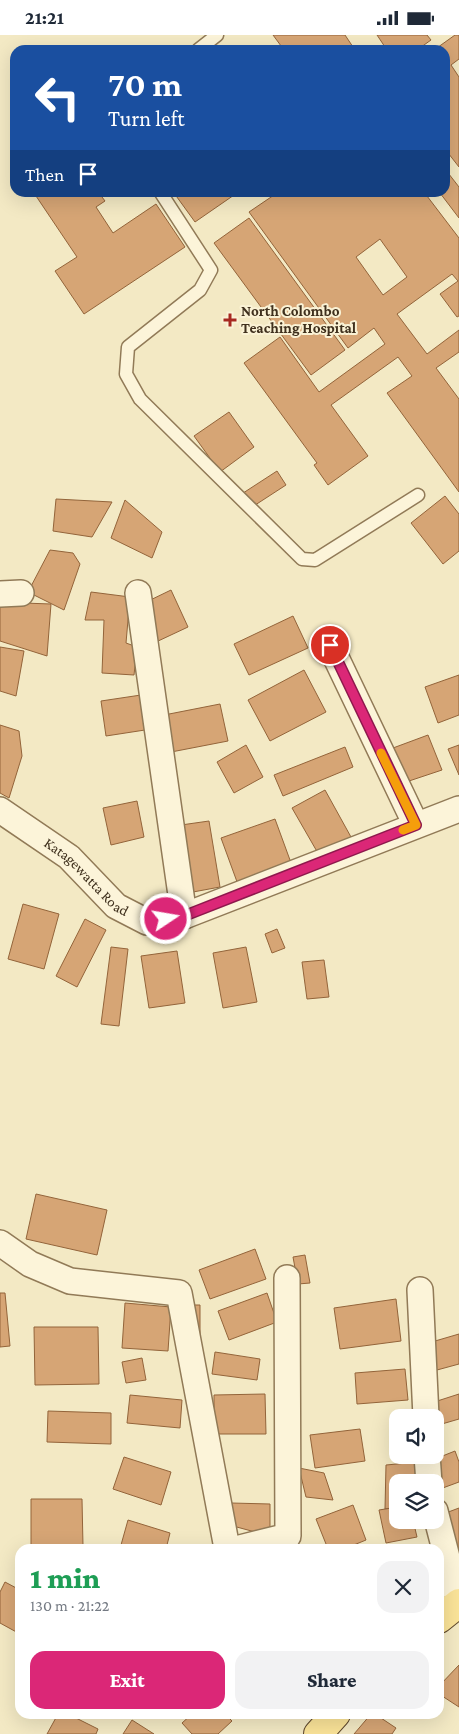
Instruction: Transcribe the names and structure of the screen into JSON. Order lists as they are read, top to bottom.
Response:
{
  "streets": {
    "street": ["Katagewatta Road"]
  },
  "places": {
    "health": ["North Colombo Teaching Hospital"]
  },
  "page": {
    "status": "21:21",
    "turn": ["70 m", "Turn left"],
    "then": "Then",
    "heading": ["1 min", "130 m · 21:22"],
    "buttons": ["Exit", "Share"]
  }
}
